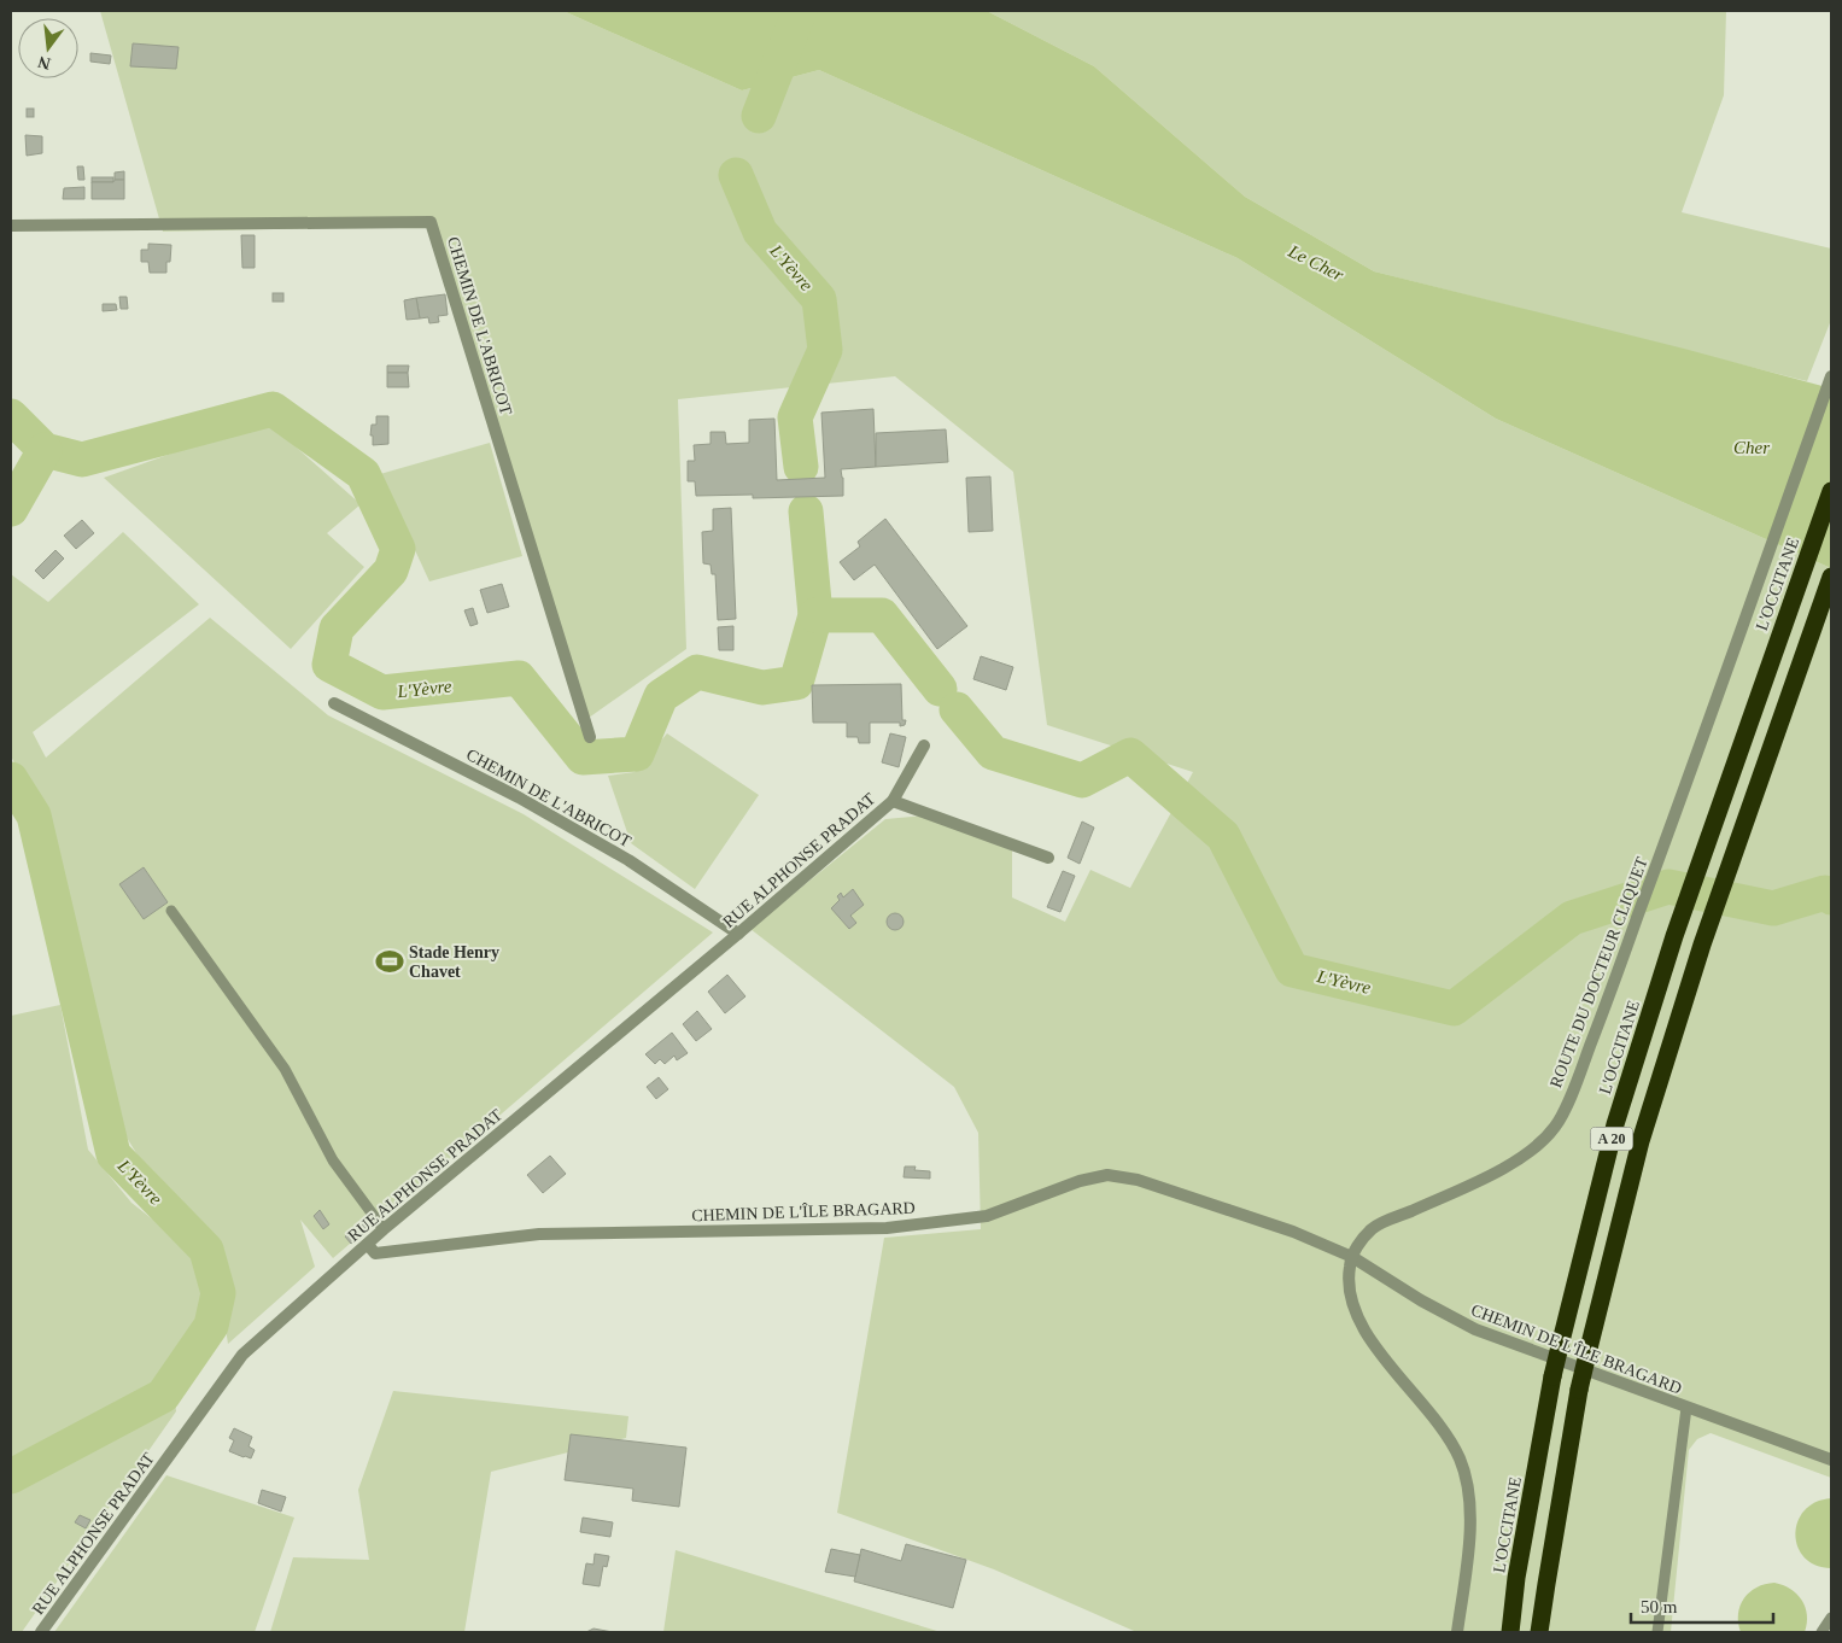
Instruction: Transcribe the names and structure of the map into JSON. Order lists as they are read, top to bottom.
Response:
{
  "streets": {
    "highway": ["L'OCCITANE", "A 20"],
    "street": [
      "CHEMIN DE L'ABRICOT",
      "RUE ALPHONSE PRADAT",
      "ROUTE DU DOCTEUR CLIQUET",
      "CHEMIN DE L'ÎLE BRAGARD"
    ]
  },
  "crossings": [
    ["CHEMIN DE L'ABRICOT", "RUE ALPHONSE PRADAT"],
    ["RUE ALPHONSE PRADAT", "CHEMIN DE L'ÎLE BRAGARD"],
    ["ROUTE DU DOCTEUR CLIQUET", "CHEMIN DE L'ÎLE BRAGARD"]
  ],
  "water": ["Le Cher", "L'Yèvre", "Cher"],
  "places": {
    "sports": ["Stade Henry Chavet"]
  },
  "scale_bar": "50 m",
  "north": "bottom"
}
